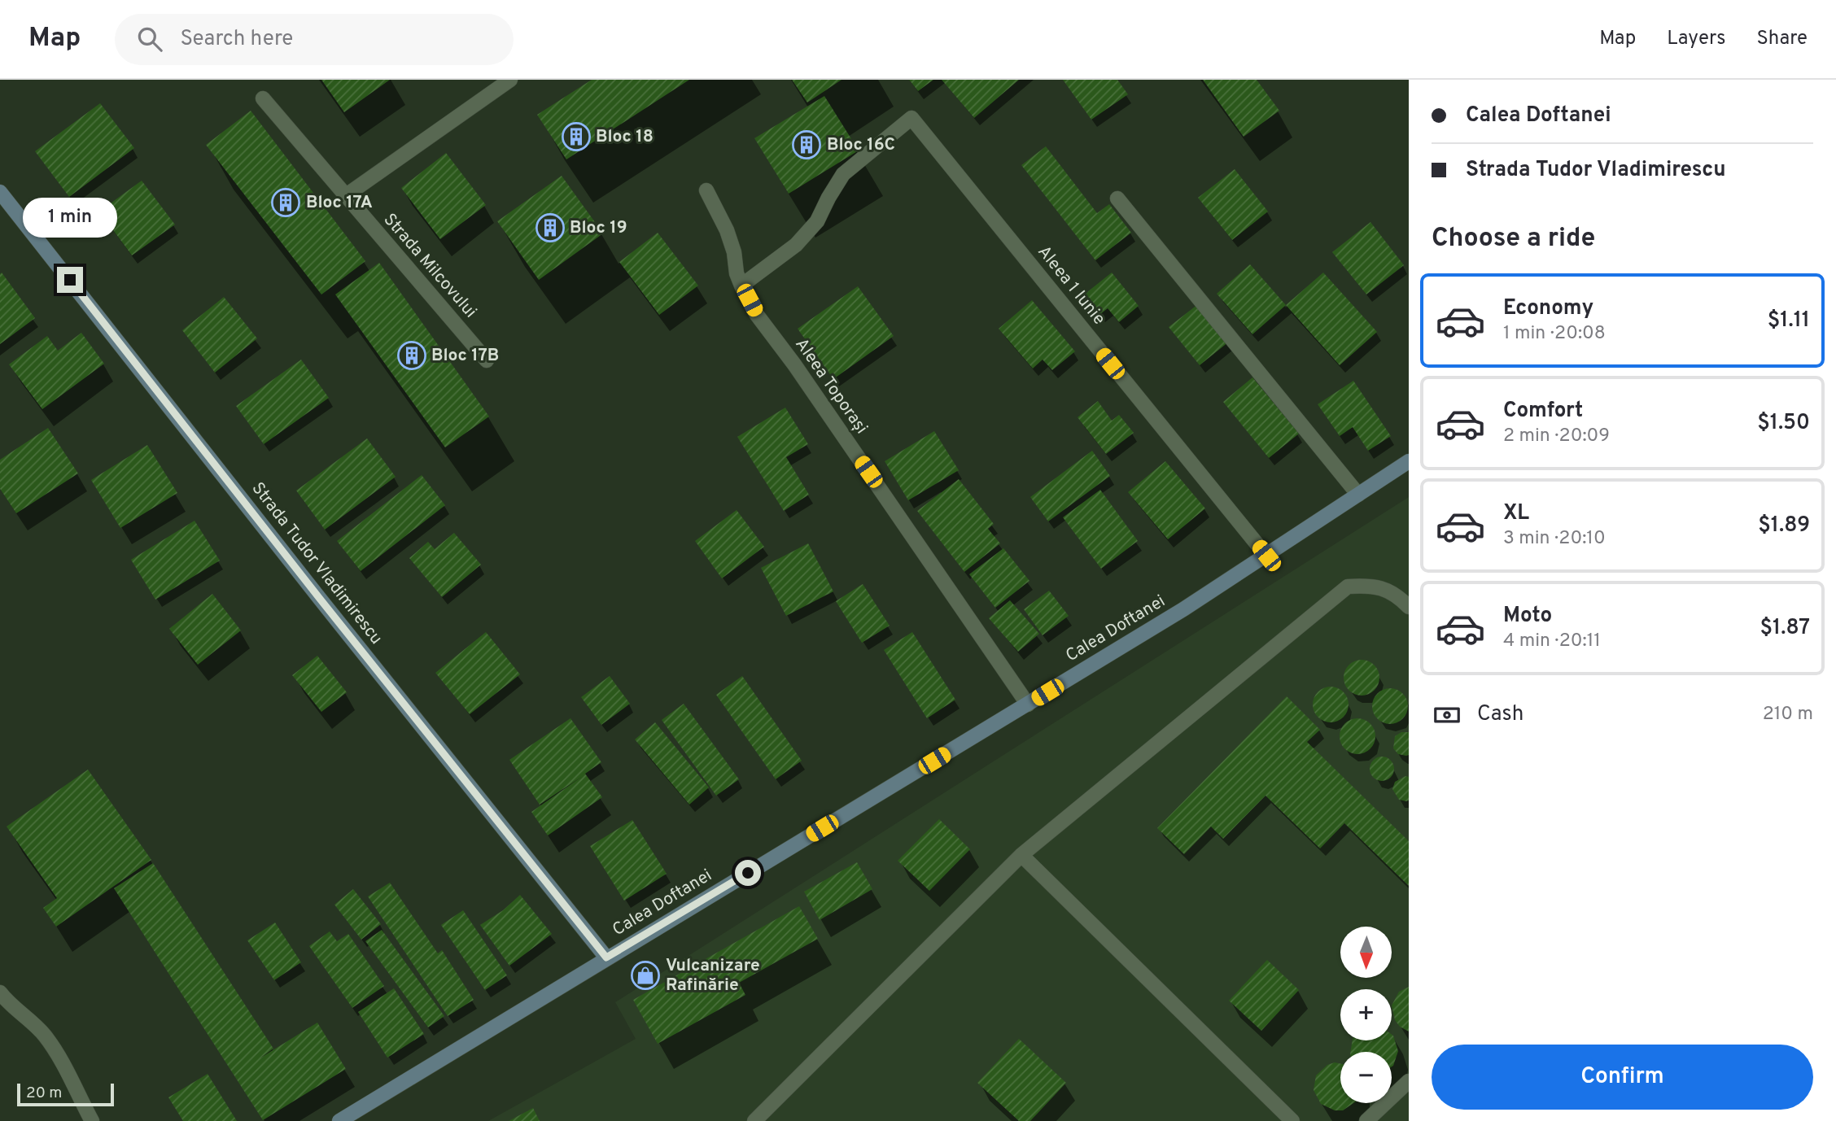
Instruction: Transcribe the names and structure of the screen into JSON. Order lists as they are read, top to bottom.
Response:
{
  "streets": {
    "main road": ["Strada Tudor Vladimirescu", "Calea Doftanei"],
    "street": ["Strada Milcovului", "Aleea 1 Iunie", "Aleea Toporași"]
  },
  "crossings": [
    ["Aleea 1 Iunie", "Aleea Toporași"],
    ["Aleea 1 Iunie", "Calea Doftanei"],
    ["Aleea Toporași", "Calea Doftanei"],
    ["Strada Tudor Vladimirescu", "Calea Doftanei"]
  ],
  "places": {
    "building": [
      "Bloc 18",
      "Bloc 16C",
      "Bloc 17A",
      "Bloc 19",
      "Bloc 17B"
    ],
    "shop": ["Vulcanizare Rafinărie"]
  },
  "scale_bar": "20 m",
  "north": "bottom",
  "page": {
    "header": "Map",
    "search": "Search here",
    "nav": ["Map", "Layers", "Share"],
    "banner": ["Calea Doftanei", "Strada Tudor Vladimirescu"],
    "bubble": "1 min",
    "heading": "Choose a ride",
    "list": [
      {
        "name": "Economy",
        "note": "1 min · 20:08",
        "value": "$1.11"
      },
      {
        "name": "Comfort",
        "note": "2 min · 20:09",
        "value": "$1.50"
      },
      {
        "name": "XL",
        "note": "3 min · 20:10",
        "value": "$1.89"
      },
      {
        "name": "Moto",
        "note": "4 min · 20:11",
        "value": "$1.87"
      }
    ],
    "pay": ["Cash", "210 m"],
    "map_buttons": ["+", "−"],
    "buttons": "Confirm",
    "scale": "20 m"
  }
}
